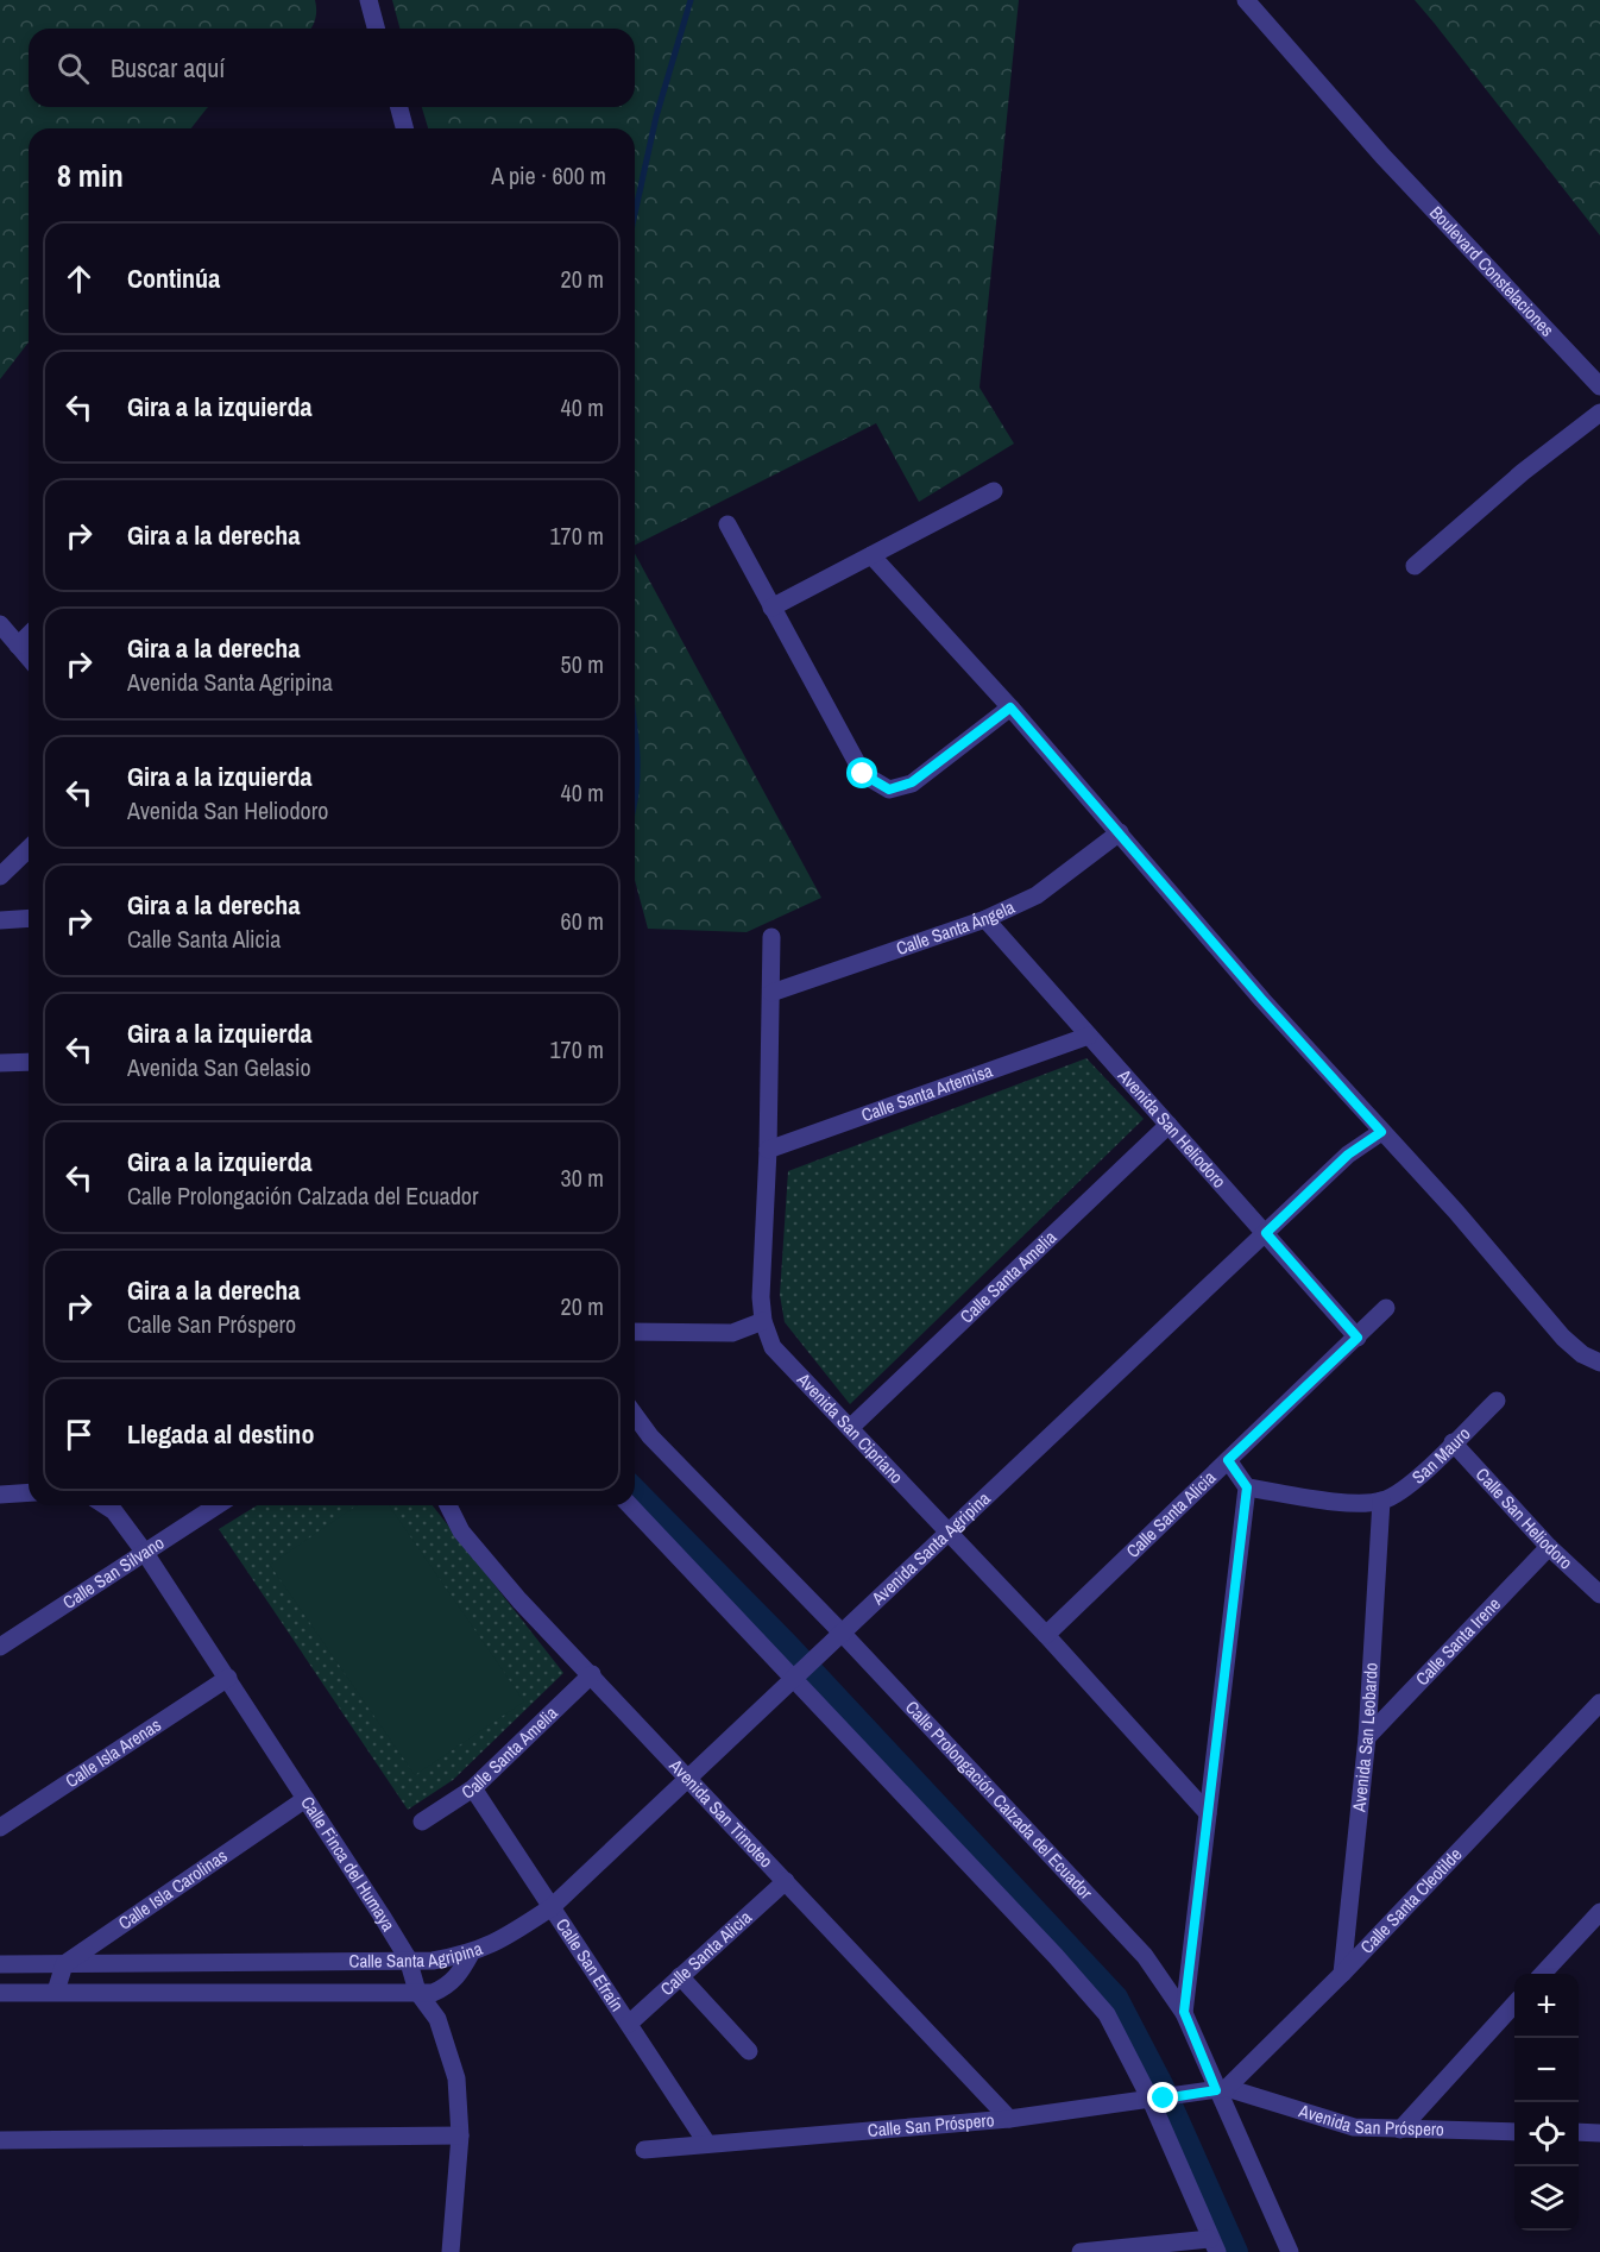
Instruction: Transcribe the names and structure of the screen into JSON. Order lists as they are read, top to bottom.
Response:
{
  "streets": {
    "street": [
      "Boulevard Constelaciones",
      "Calle Santa Ángela",
      "Calle Santa Artemisa",
      "Avenida San Heliodoro",
      "Calle Santa Amelia",
      "Avenida San Cipriano",
      "San Mauro",
      "Calle Santa Alicia",
      "Calle San Heliodoro",
      "Avenida Santa Agripina",
      "Calle San Silvano",
      "Calle Santa Irene",
      "Avenida San Leobardo",
      "Calle Isla Arenas",
      "Calle Prolongación Calzada del Ecuador",
      "Avenida San Timoteo",
      "Calle Finca del Humaya",
      "Calle Isla Carolinas",
      "Calle Santa Cleotilde",
      "Calle Santa Agripina",
      "Calle San Efraín",
      "Avenida San Próspero",
      "Calle San Próspero"
    ]
  },
  "crossings": [
    ["Calle Santa Ángela", "Avenida San Heliodoro"],
    ["Calle Santa Ángela", "Avenida San Cipriano"],
    ["Calle Santa Artemisa", "Avenida San Heliodoro"],
    ["Calle Santa Artemisa", "Avenida San Cipriano"],
    ["Avenida San Heliodoro", "Calle Santa Amelia"],
    ["Avenida San Heliodoro", "Calle Santa Alicia"],
    ["Avenida San Heliodoro", "Avenida Santa Agripina"],
    ["Calle Santa Amelia", "Avenida San Cipriano"],
    ["Calle Santa Amelia", "Avenida San Timoteo"],
    ["Calle Santa Amelia", "Calle San Efraín"],
    ["Avenida San Cipriano", "Calle Santa Alicia"],
    ["Avenida San Cipriano", "Avenida Santa Agripina"],
    ["San Mauro", "Calle San Heliodoro"],
    ["San Mauro", "Avenida San Leobardo"],
    ["Calle Santa Alicia", "Avenida San Timoteo"],
    ["Calle Santa Alicia", "Calle San Efraín"],
    ["Calle San Heliodoro", "Calle Santa Irene"],
    ["Avenida Santa Agripina", "Calle Prolongación Calzada del Ecuador"],
    ["Avenida Santa Agripina", "Avenida San Timoteo"],
    ["Avenida Santa Agripina", "Calle Santa Agripina"],
    ["Avenida Santa Agripina", "Calle San Efraín"],
    ["Calle San Silvano", "Calle Finca del Humaya"],
    ["Calle Santa Irene", "Avenida San Leobardo"],
    ["Avenida San Leobardo", "Calle Santa Cleotilde"],
    ["Calle Isla Arenas", "Calle Finca del Humaya"],
    ["Calle Prolongación Calzada del Ecuador", "Calle Santa Cleotilde"],
    ["Calle Prolongación Calzada del Ecuador", "Avenida San Próspero"],
    ["Calle Prolongación Calzada del Ecuador", "Calle San Próspero"],
    ["Avenida San Timoteo", "Calle San Próspero"],
    ["Calle Finca del Humaya", "Calle Isla Carolinas"],
    ["Calle Finca del Humaya", "Calle Santa Agripina"],
    ["Calle Isla Carolinas", "Calle Santa Agripina"],
    ["Calle Santa Cleotilde", "Avenida San Próspero"],
    ["Calle Santa Cleotilde", "Calle San Próspero"],
    ["Calle San Efraín", "Calle San Próspero"],
    ["Avenida San Próspero", "Calle San Próspero"]
  ],
  "page": {
    "search": "Buscar aquí",
    "heading": ["8 min", "A pie · 600 m"],
    "list": [
      ["Continúa", "20 m"],
      ["Gira a la izquierda", "40 m"],
      ["Gira a la derecha", "170 m"],
      ["Gira a la derecha", "Avenida Santa Agripina", "50 m"],
      ["Gira a la izquierda", "Avenida San Heliodoro", "40 m"],
      ["Gira a la derecha", "Calle Santa Alicia", "60 m"],
      ["Gira a la izquierda", "Avenida San Gelasio", "170 m"],
      ["Gira a la izquierda", "Calle Prolongación Calzada del Ecuador", "30 m"],
      ["Gira a la derecha", "Calle San Próspero", "20 m"],
      "Llegada al destino"
    ],
    "map_buttons": ["+", "−"]
  }
}
